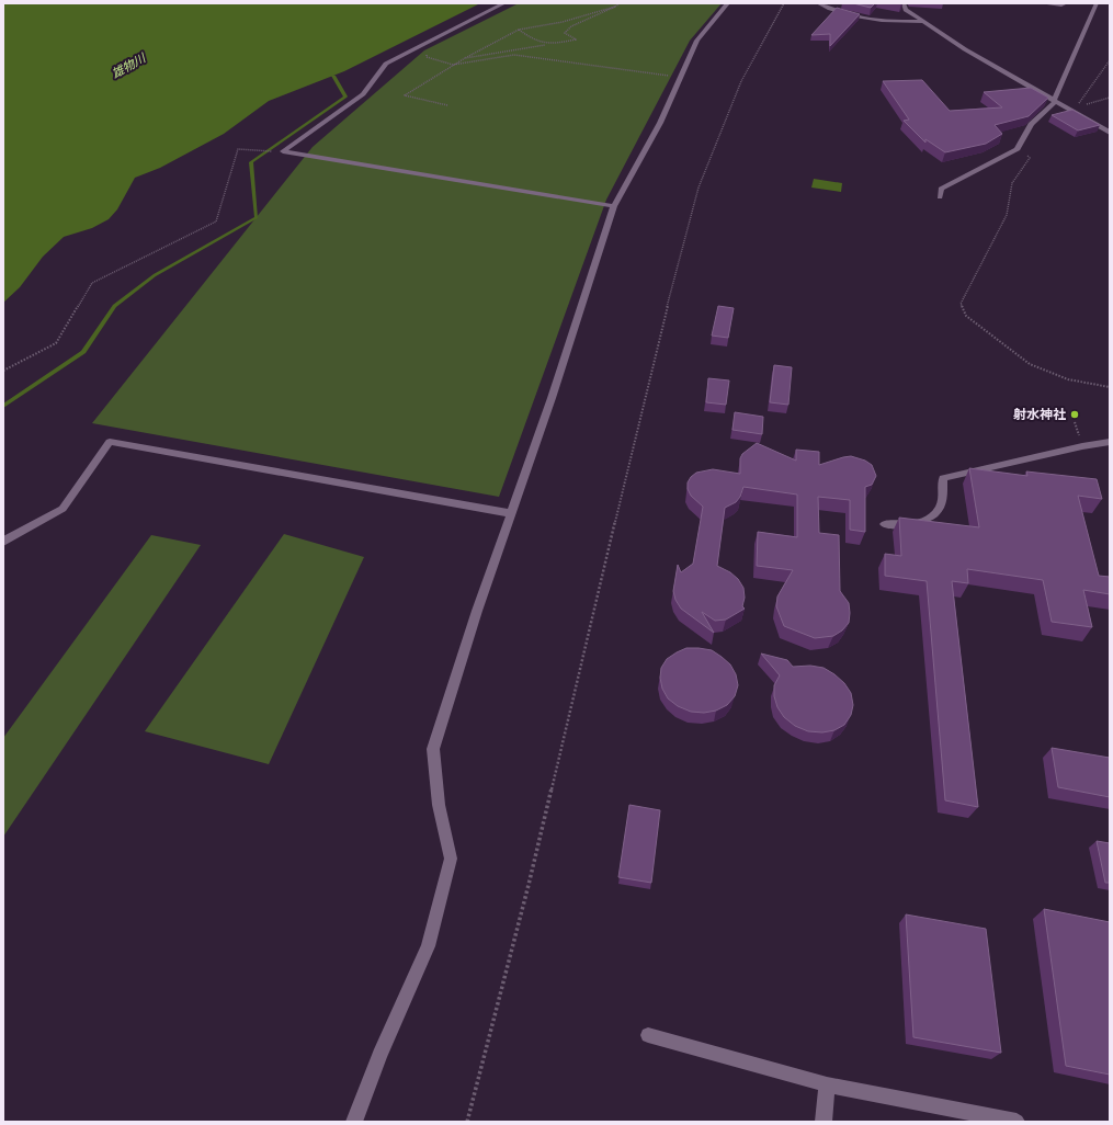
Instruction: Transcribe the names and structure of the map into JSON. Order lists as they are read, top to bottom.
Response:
{
  "water": ["雄物川"],
  "places": ["射水神社"]
}
